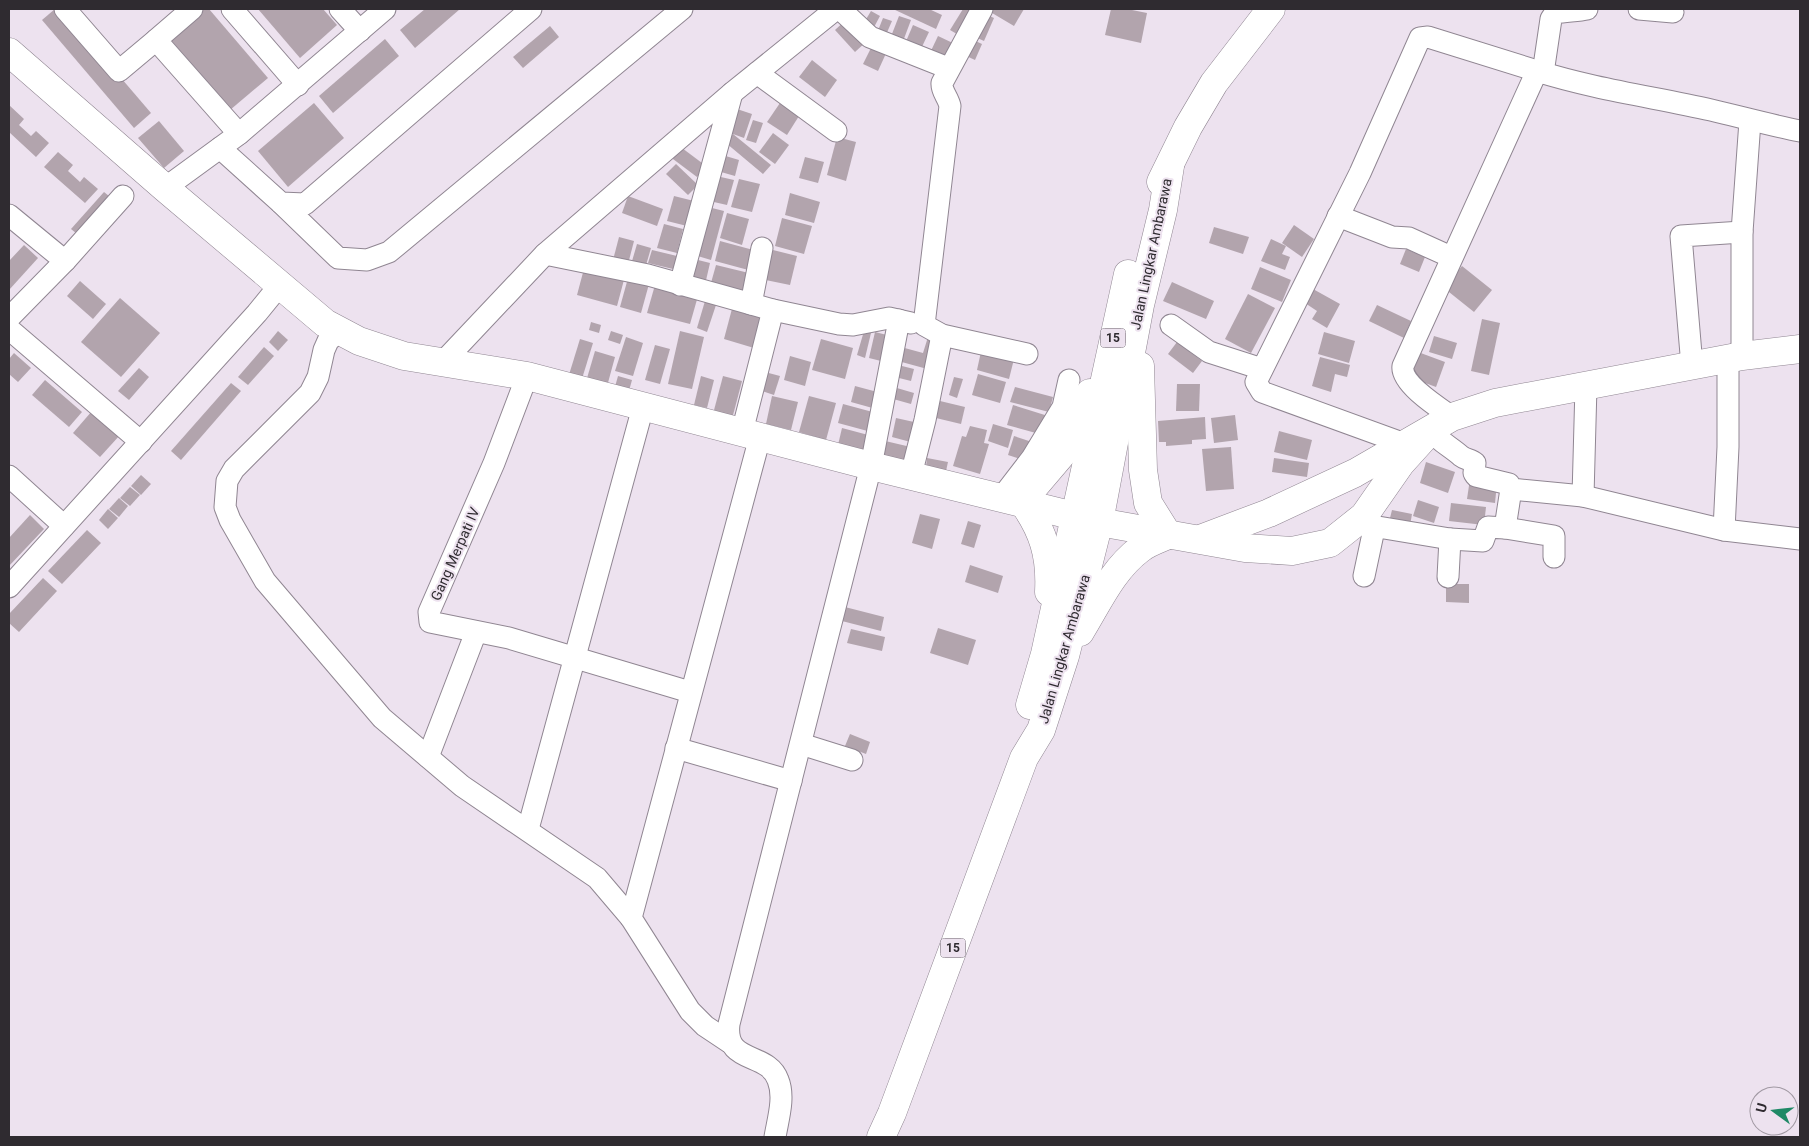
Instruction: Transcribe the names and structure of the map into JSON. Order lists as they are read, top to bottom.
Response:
{
  "streets": {
    "main road": ["Jalan Lingkar Ambarawa", "15"],
    "street": ["Gang Merpati IV"]
  },
  "north": "left"
}
